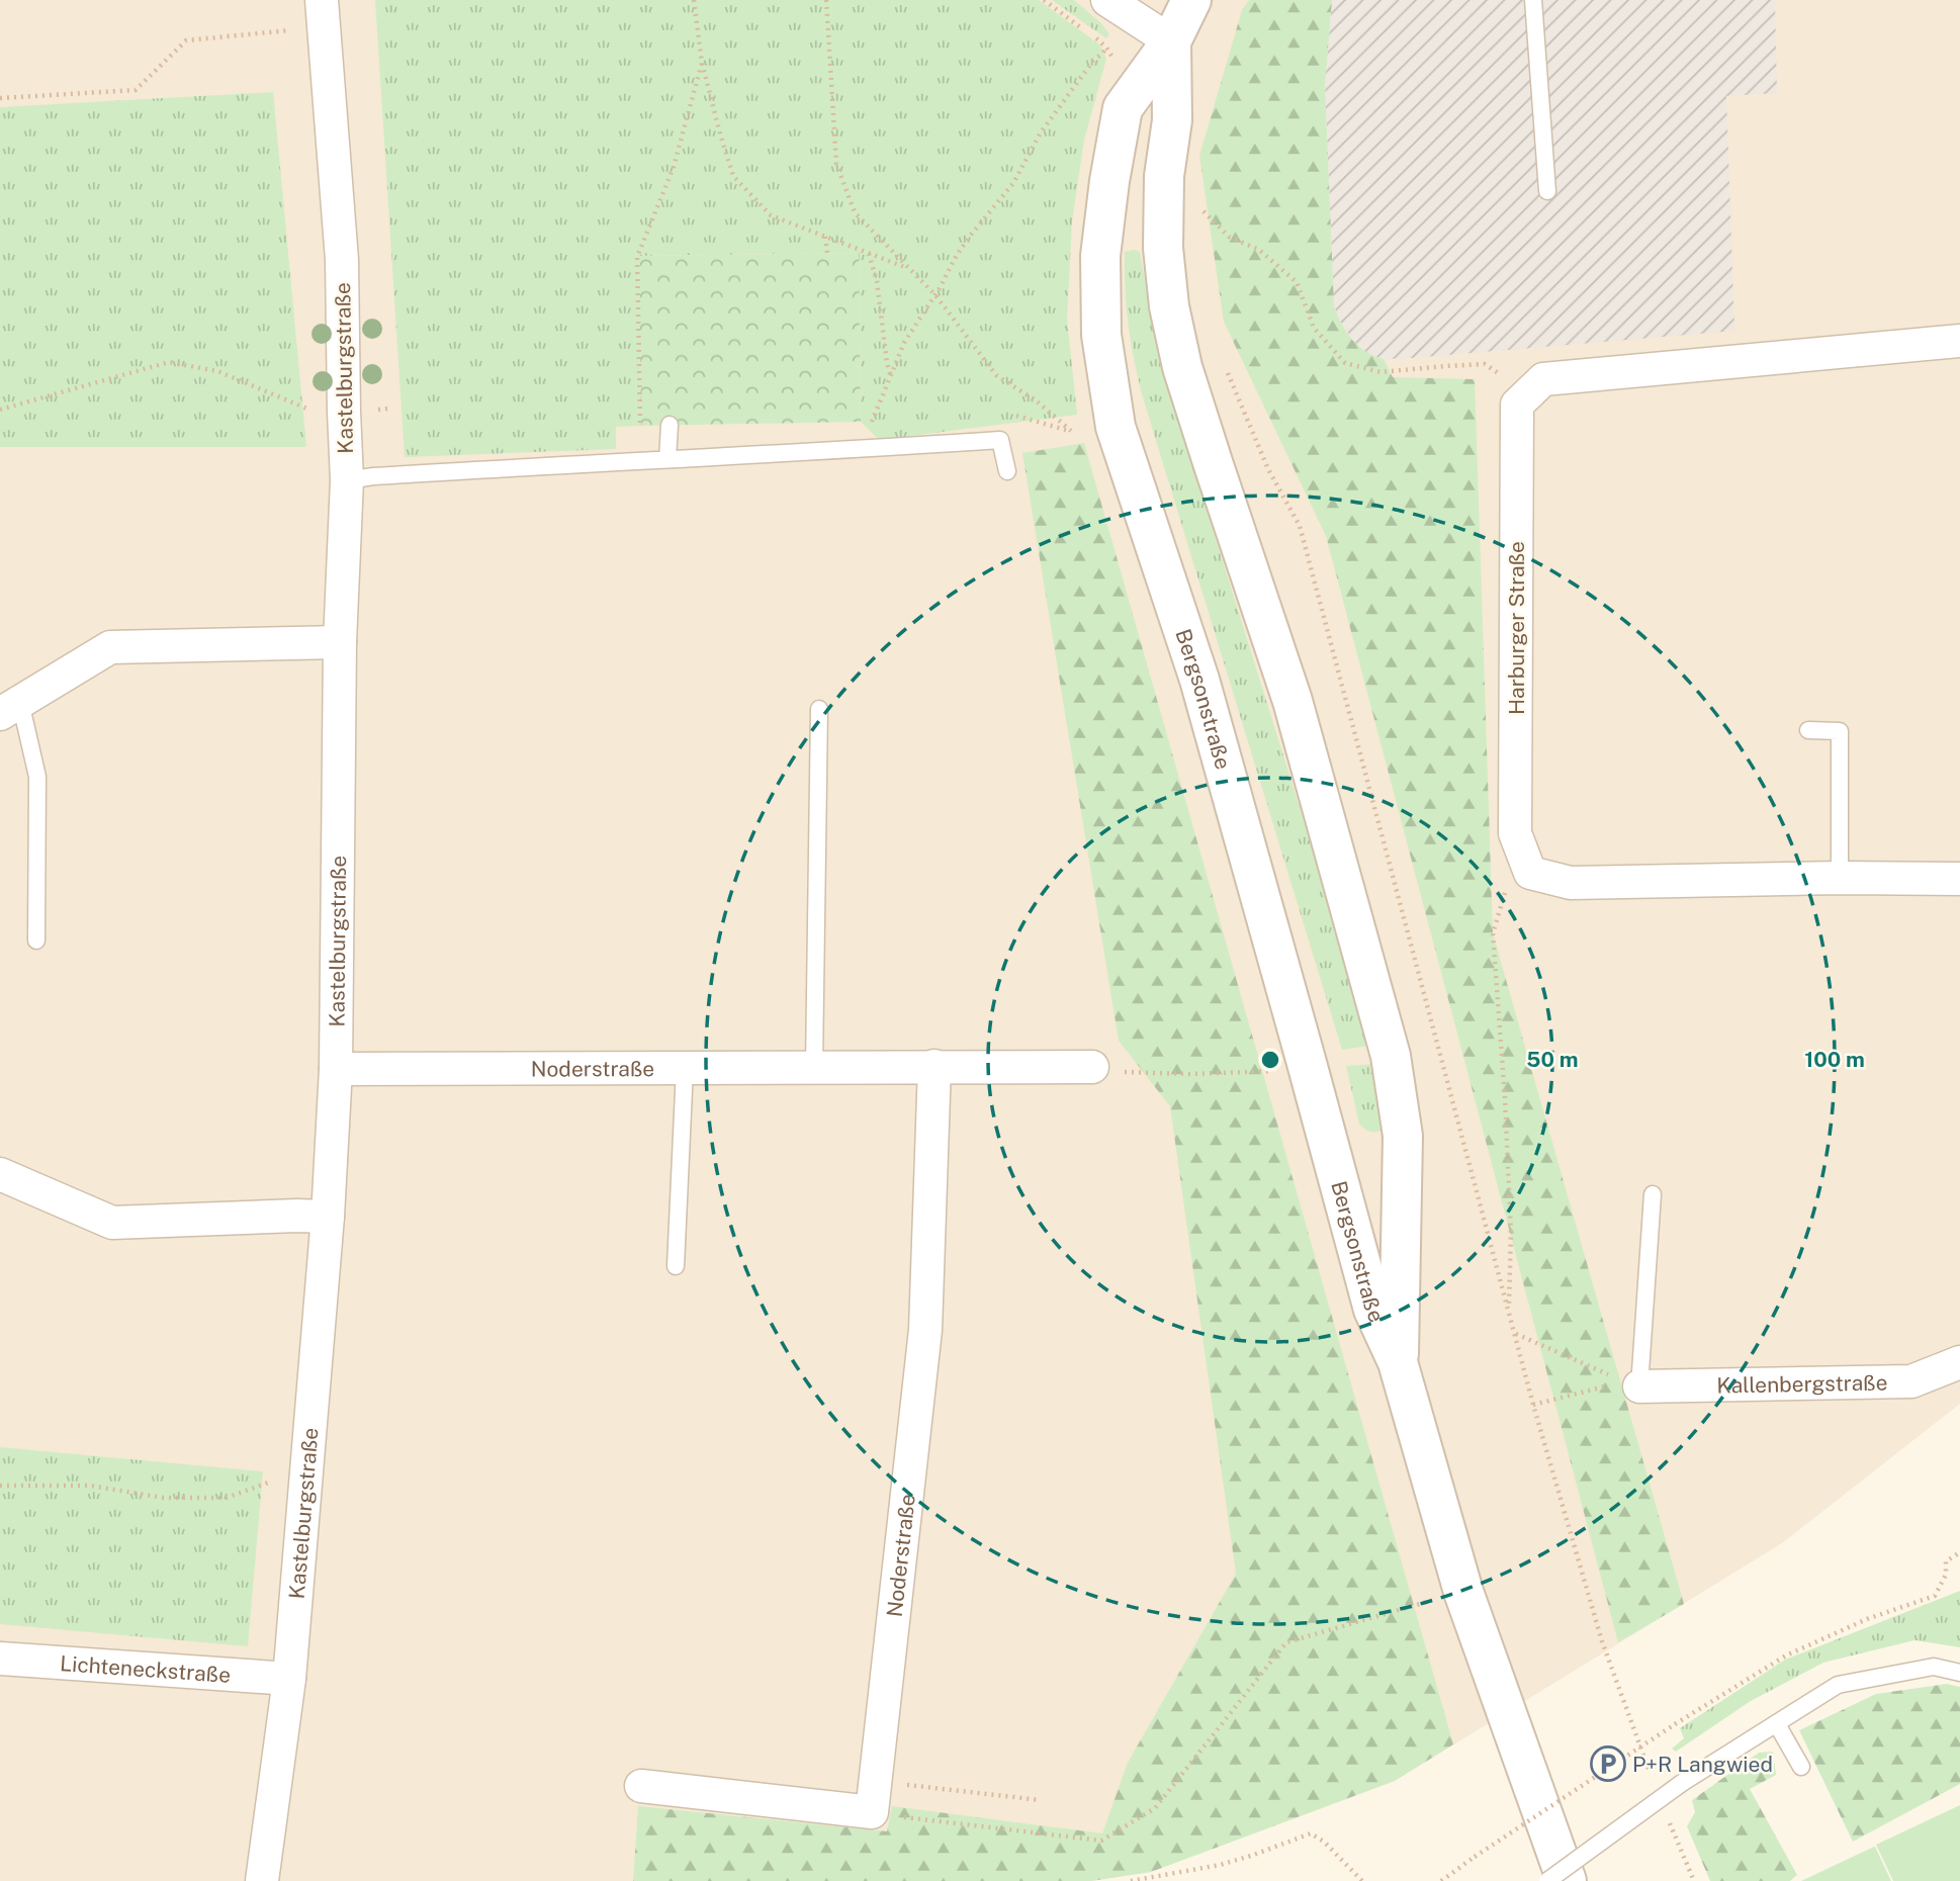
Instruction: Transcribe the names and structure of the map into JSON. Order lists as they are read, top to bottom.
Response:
{
  "streets": {
    "street": [
      "Kastelburgstraße",
      "Harburger Straße",
      "Bergsonstraße",
      "Noderstraße",
      "Kallenbergstraße",
      "Lichteneckstraße"
    ]
  },
  "crossings": [
    ["Kastelburgstraße", "Noderstraße"],
    ["Kastelburgstraße", "Lichteneckstraße"]
  ],
  "places": {
    "parking": ["P+R Langwied"]
  },
  "rings": ["50 m", "100 m"]
}
